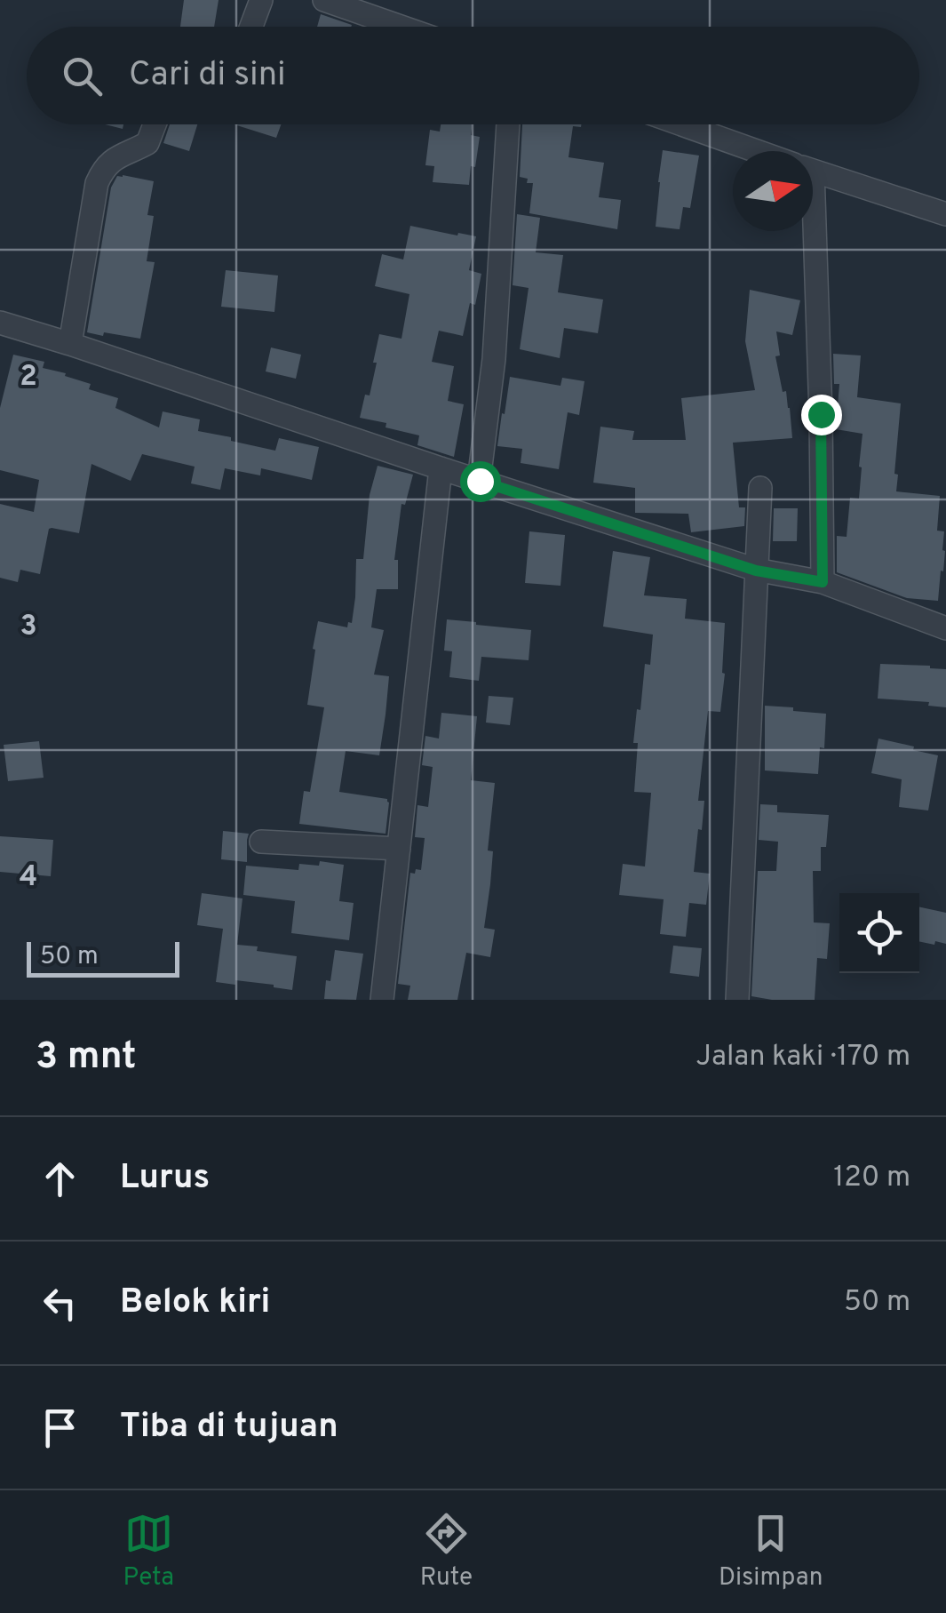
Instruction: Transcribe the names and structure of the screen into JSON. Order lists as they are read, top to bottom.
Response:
{
  "scale_bar": "50 m",
  "north": "right",
  "page": {
    "search": "Cari di sini",
    "scale": "50 m",
    "heading": ["3 mnt", "Jalan kaki · 170 m"],
    "list": [
      ["Lurus", "120 m"],
      ["Belok kiri", "50 m"],
      "Tiba di tujuan"
    ],
    "nav": ["Peta", "Rute", "Disimpan"]
  },
  "grid": {
    "rows": ["2", "3", "4"]
  }
}
